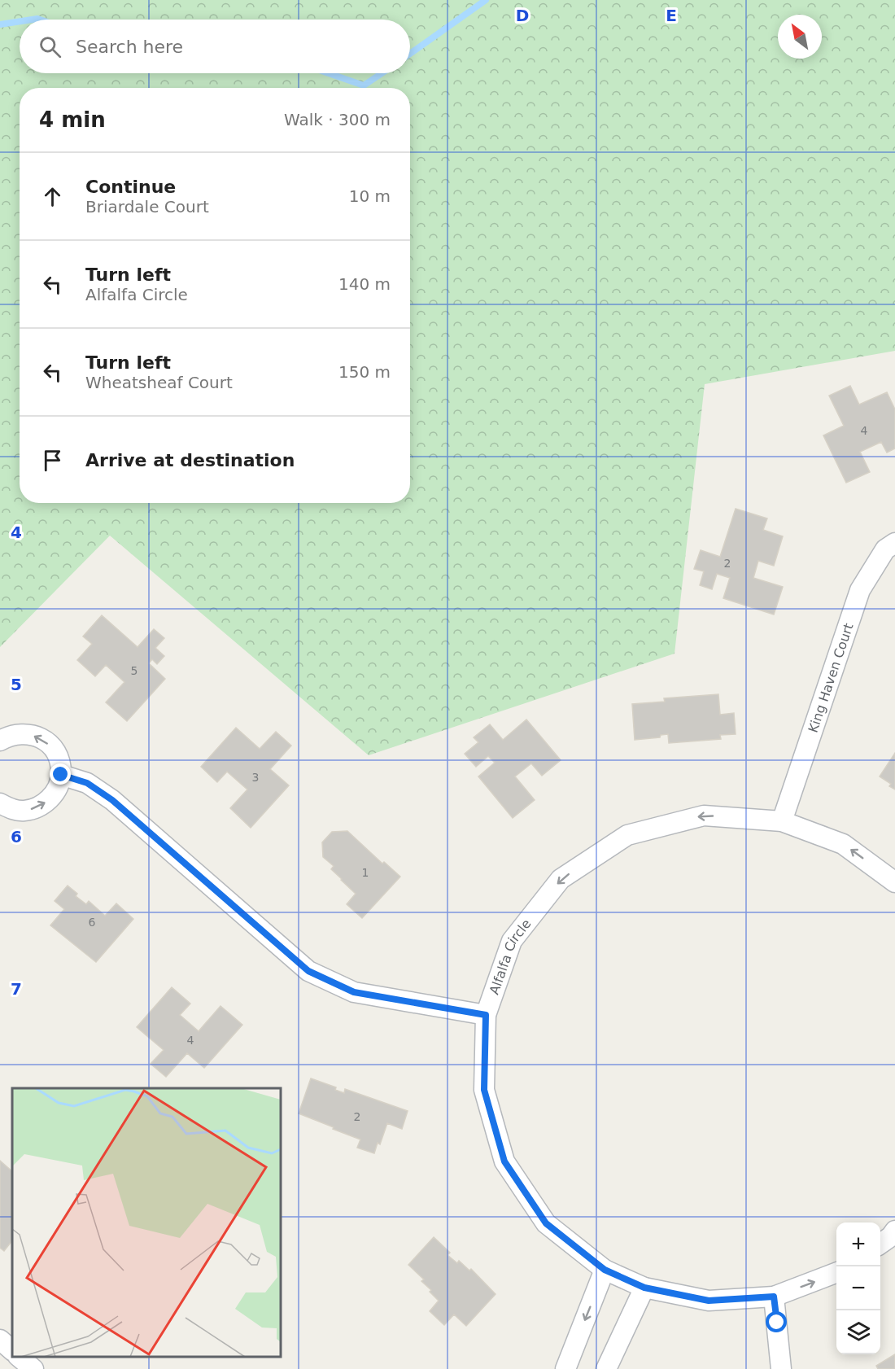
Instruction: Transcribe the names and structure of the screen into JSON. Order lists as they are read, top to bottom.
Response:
{
  "streets": {
    "street": ["King Haven Court", "Alfalfa Circle"]
  },
  "crossings": [
    ["King Haven Court", "Alfalfa Circle"]
  ],
  "house_numbers": [
    "4",
    "2",
    "5",
    "3",
    "1",
    "6",
    "4",
    "2"
  ],
  "north": "top left",
  "page": {
    "search": "Search here",
    "heading": ["4 min", "Walk · 300 m"],
    "list": [
      ["Continue", "Briardale Court", "10 m"],
      ["Turn left", "Alfalfa Circle", "140 m"],
      ["Turn left", "Wheatsheaf Court", "150 m"],
      "Arrive at destination"
    ],
    "map_buttons": ["+", "−"]
  },
  "grid": {
    "columns": ["D", "E"],
    "rows": [
      "4",
      "5",
      "6",
      "7"
    ]
  }
}
